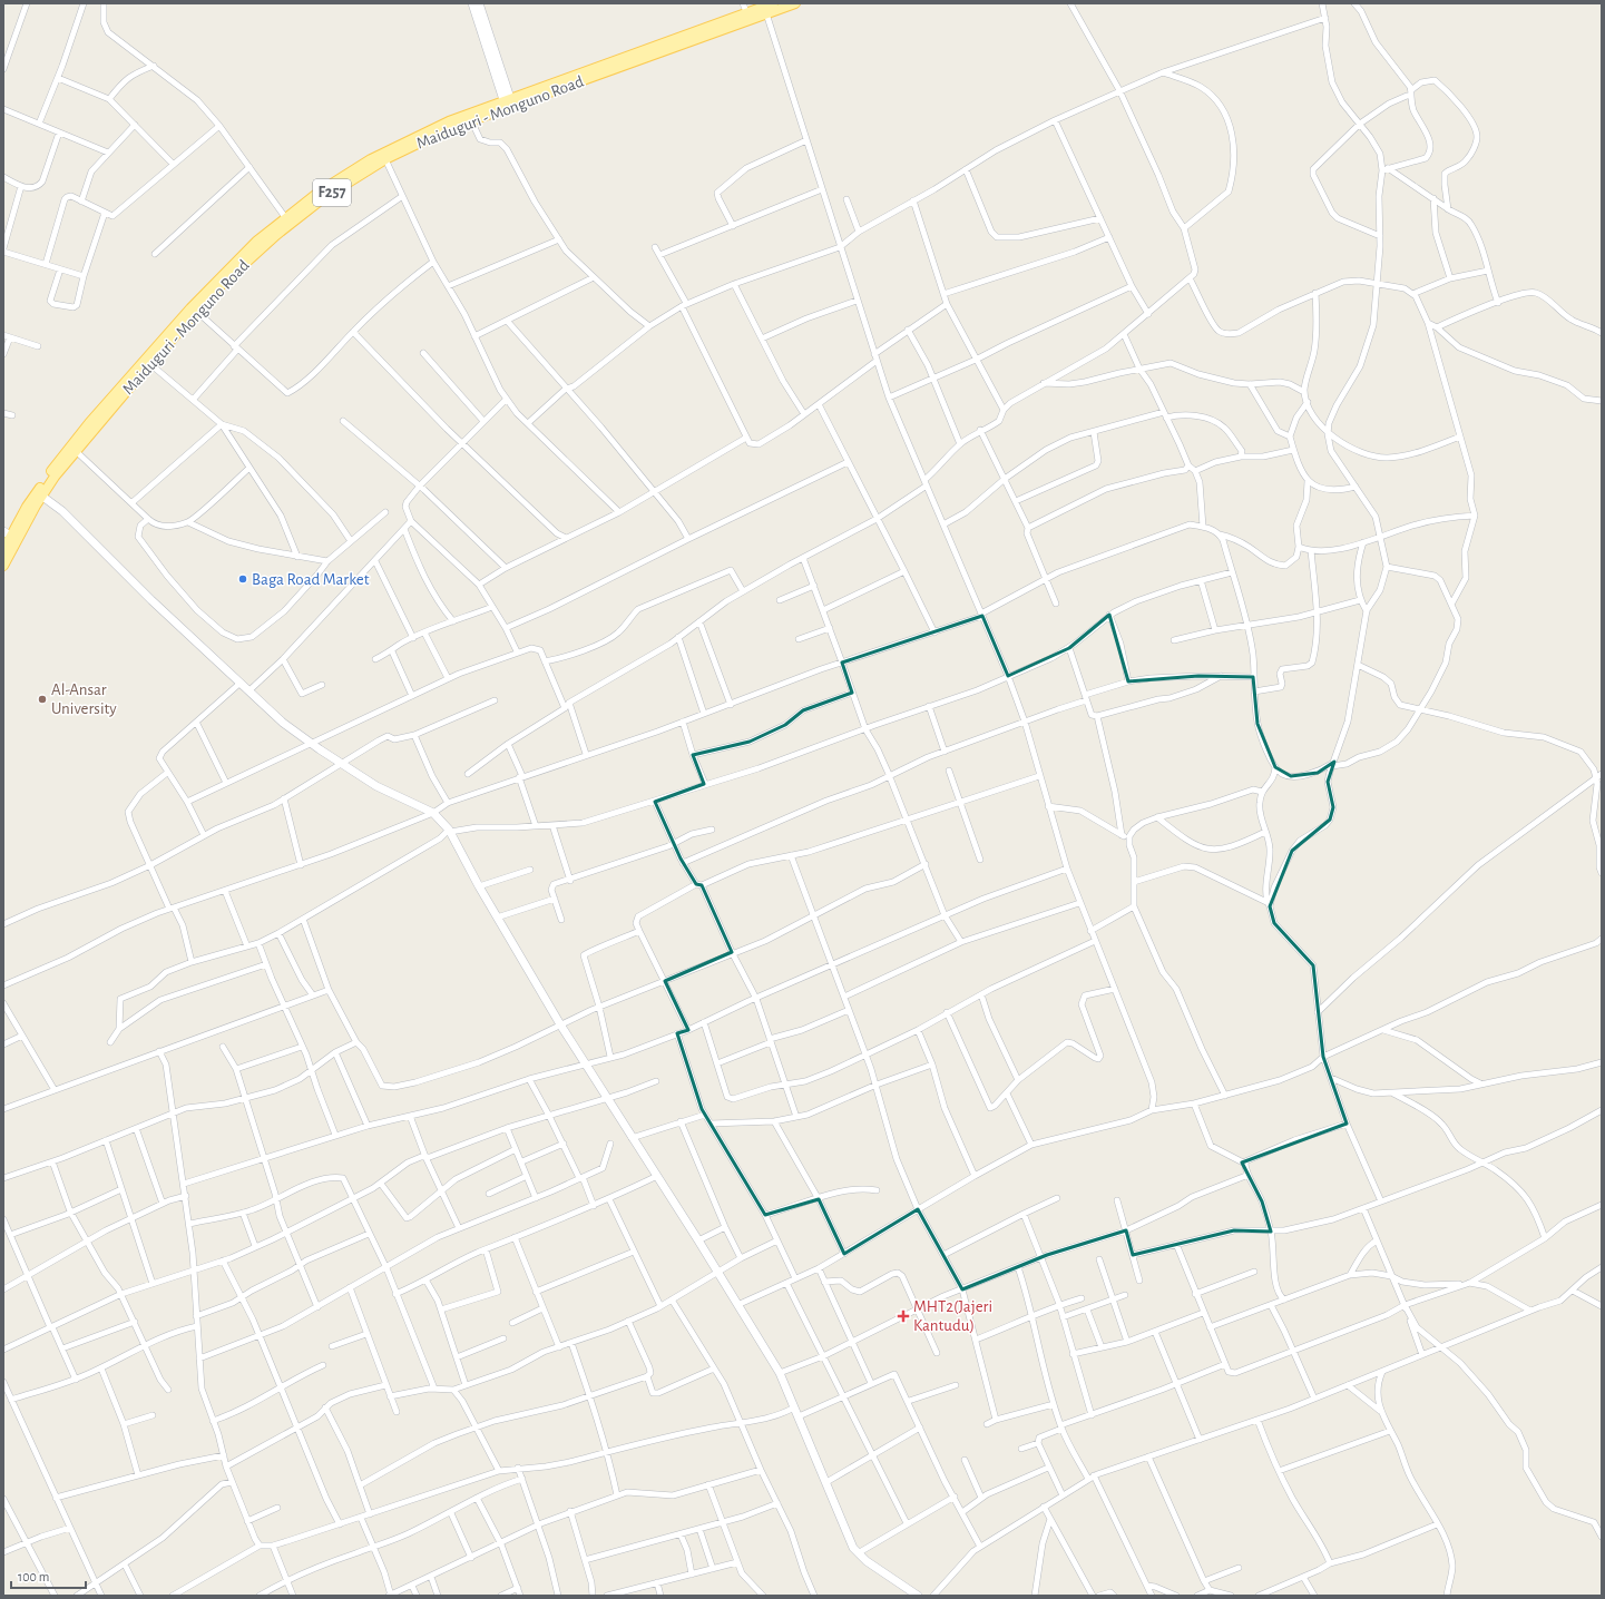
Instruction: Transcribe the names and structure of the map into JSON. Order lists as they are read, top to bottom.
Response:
{
  "streets": {
    "main road": ["Maiduguri - Monguno Road", "F257"]
  },
  "places": {
    "other": ["Baga Road Market", "Al-Ansar University"],
    "health": ["MHT2(Jajeri Kantudu)"]
  },
  "scale_bar": "100 m"
}
